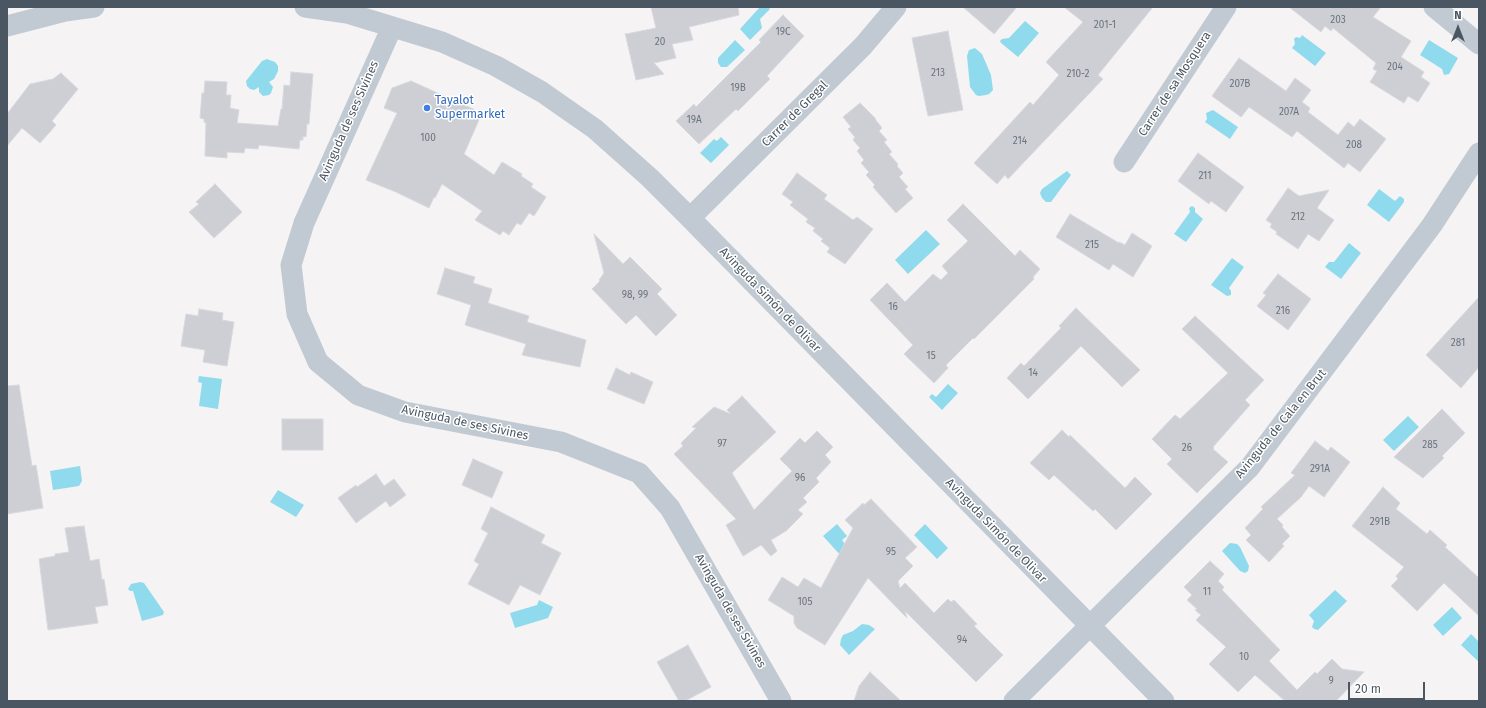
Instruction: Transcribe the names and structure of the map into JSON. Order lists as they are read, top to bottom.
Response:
{
  "streets": {
    "street": [
      "Carrer de sa Mosquera",
      "Carrer de Gregal",
      "Avinguda de ses Sivines",
      "Avinguda Simón de Olivar",
      "Avinguda de Cala en Brut"
    ]
  },
  "crossings": [
    ["Carrer de Gregal", "Avinguda Simón de Olivar"],
    ["Avinguda de ses Sivines", "Avinguda Simón de Olivar"],
    ["Avinguda Simón de Olivar", "Avinguda de Cala en Brut"]
  ],
  "places": ["Tayalot Supermarket"],
  "house_numbers": [
    "203",
    "201-1",
    "19C",
    "20",
    "204",
    "213",
    "210-2",
    "207B",
    "19B",
    "207A",
    "19A",
    "100",
    "214",
    "208",
    "211",
    "212",
    "215",
    "98, 99",
    "16",
    "216",
    "281",
    "15",
    "14",
    "97",
    "285",
    "26",
    "291A",
    "96",
    "291B",
    "95",
    "11",
    "105",
    "94",
    "10",
    "9"
  ],
  "scale_bar": "20 m",
  "north": "top"
}
